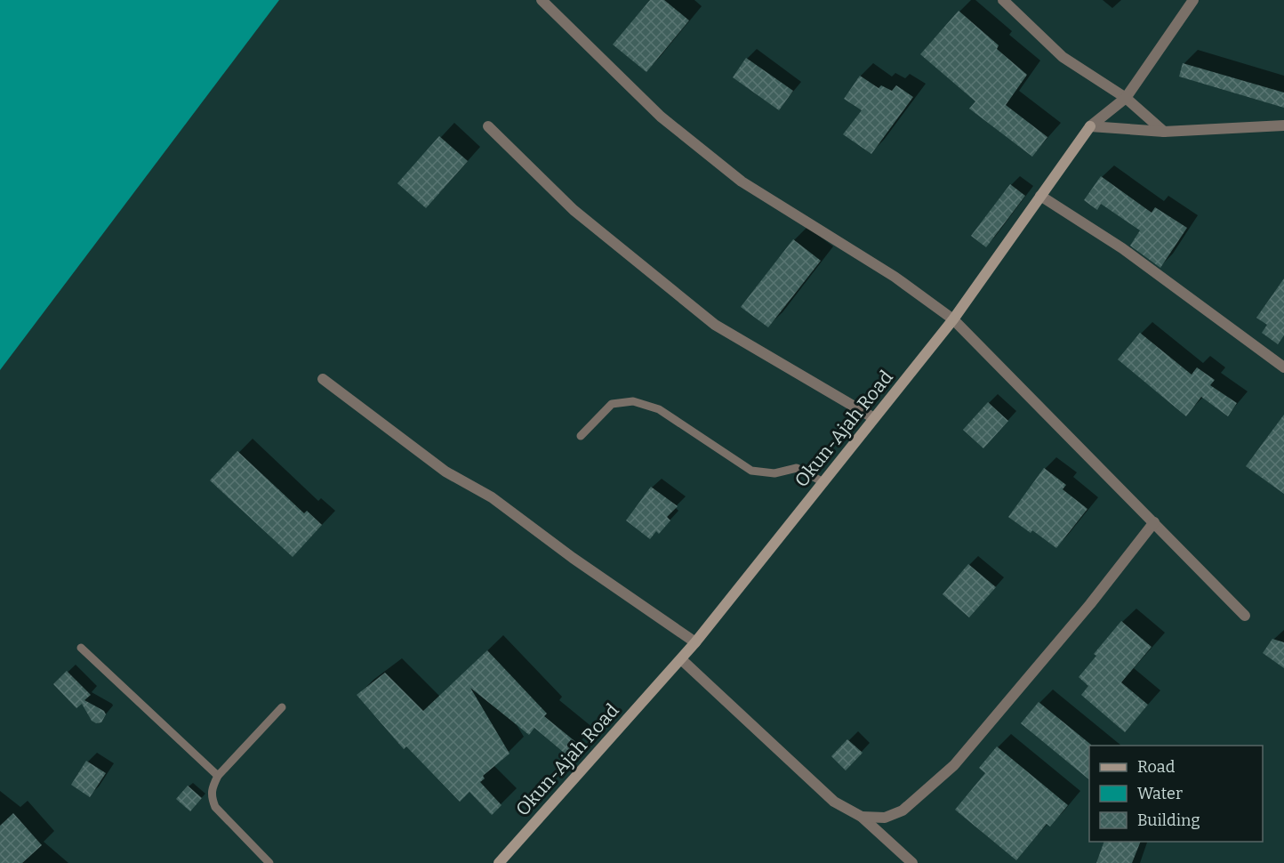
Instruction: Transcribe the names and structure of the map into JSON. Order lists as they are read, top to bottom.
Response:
{
  "streets": {
    "main road": ["Okun-Ajah Road"]
  },
  "legend": ["Road", "Water", "Building"]
}
